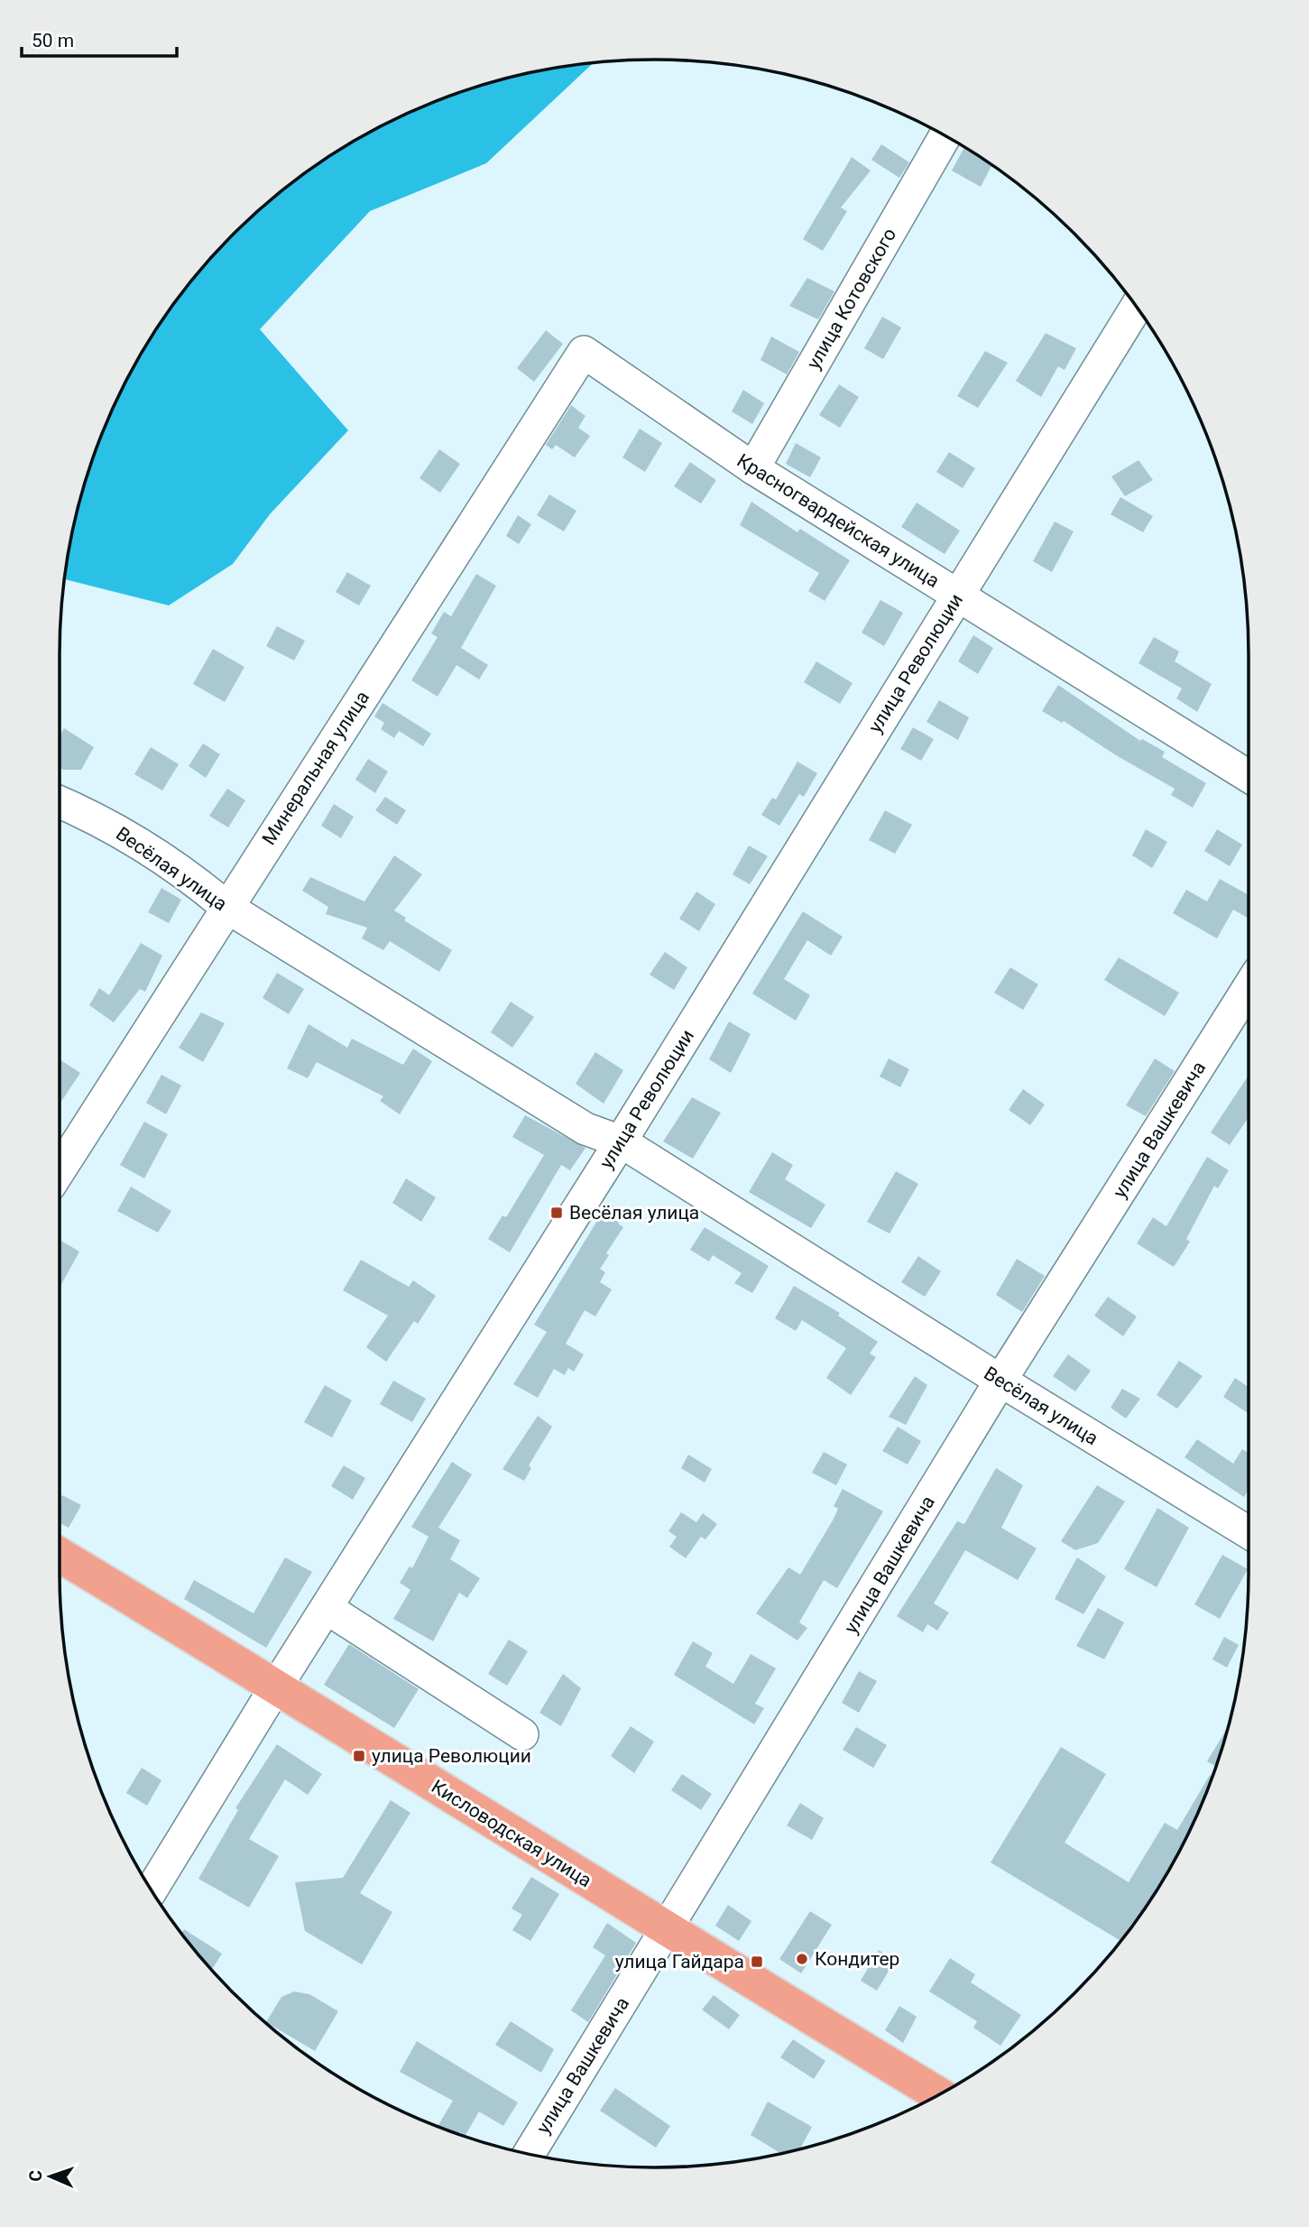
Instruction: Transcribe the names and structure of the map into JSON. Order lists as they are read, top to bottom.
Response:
{
  "streets": {
    "main road": ["Кисловодская улица"],
    "street": [
      "улица Котовского",
      "Красногвардейская улица",
      "улица Революции",
      "Минеральная улица",
      "Весёлая улица",
      "улица Вашкевича"
    ]
  },
  "crossings": [
    ["улица Котовского", "Красногвардейская улица"],
    ["Красногвардейская улица", "улица Революции"],
    ["Красногвардейская улица", "Минеральная улица"],
    ["улица Революции", "Весёлая улица"],
    ["улица Революции", "Кисловодская улица"],
    ["Минеральная улица", "Весёлая улица"],
    ["Весёлая улица", "улица Вашкевича"],
    ["улица Вашкевича", "Кисловодская улица"]
  ],
  "places": {
    "transit": ["Весёлая улица", "улица Революции", "улица Гайдара"],
    "other": ["Кондитер"]
  },
  "scale_bar": "50 m",
  "north": "left"
}
